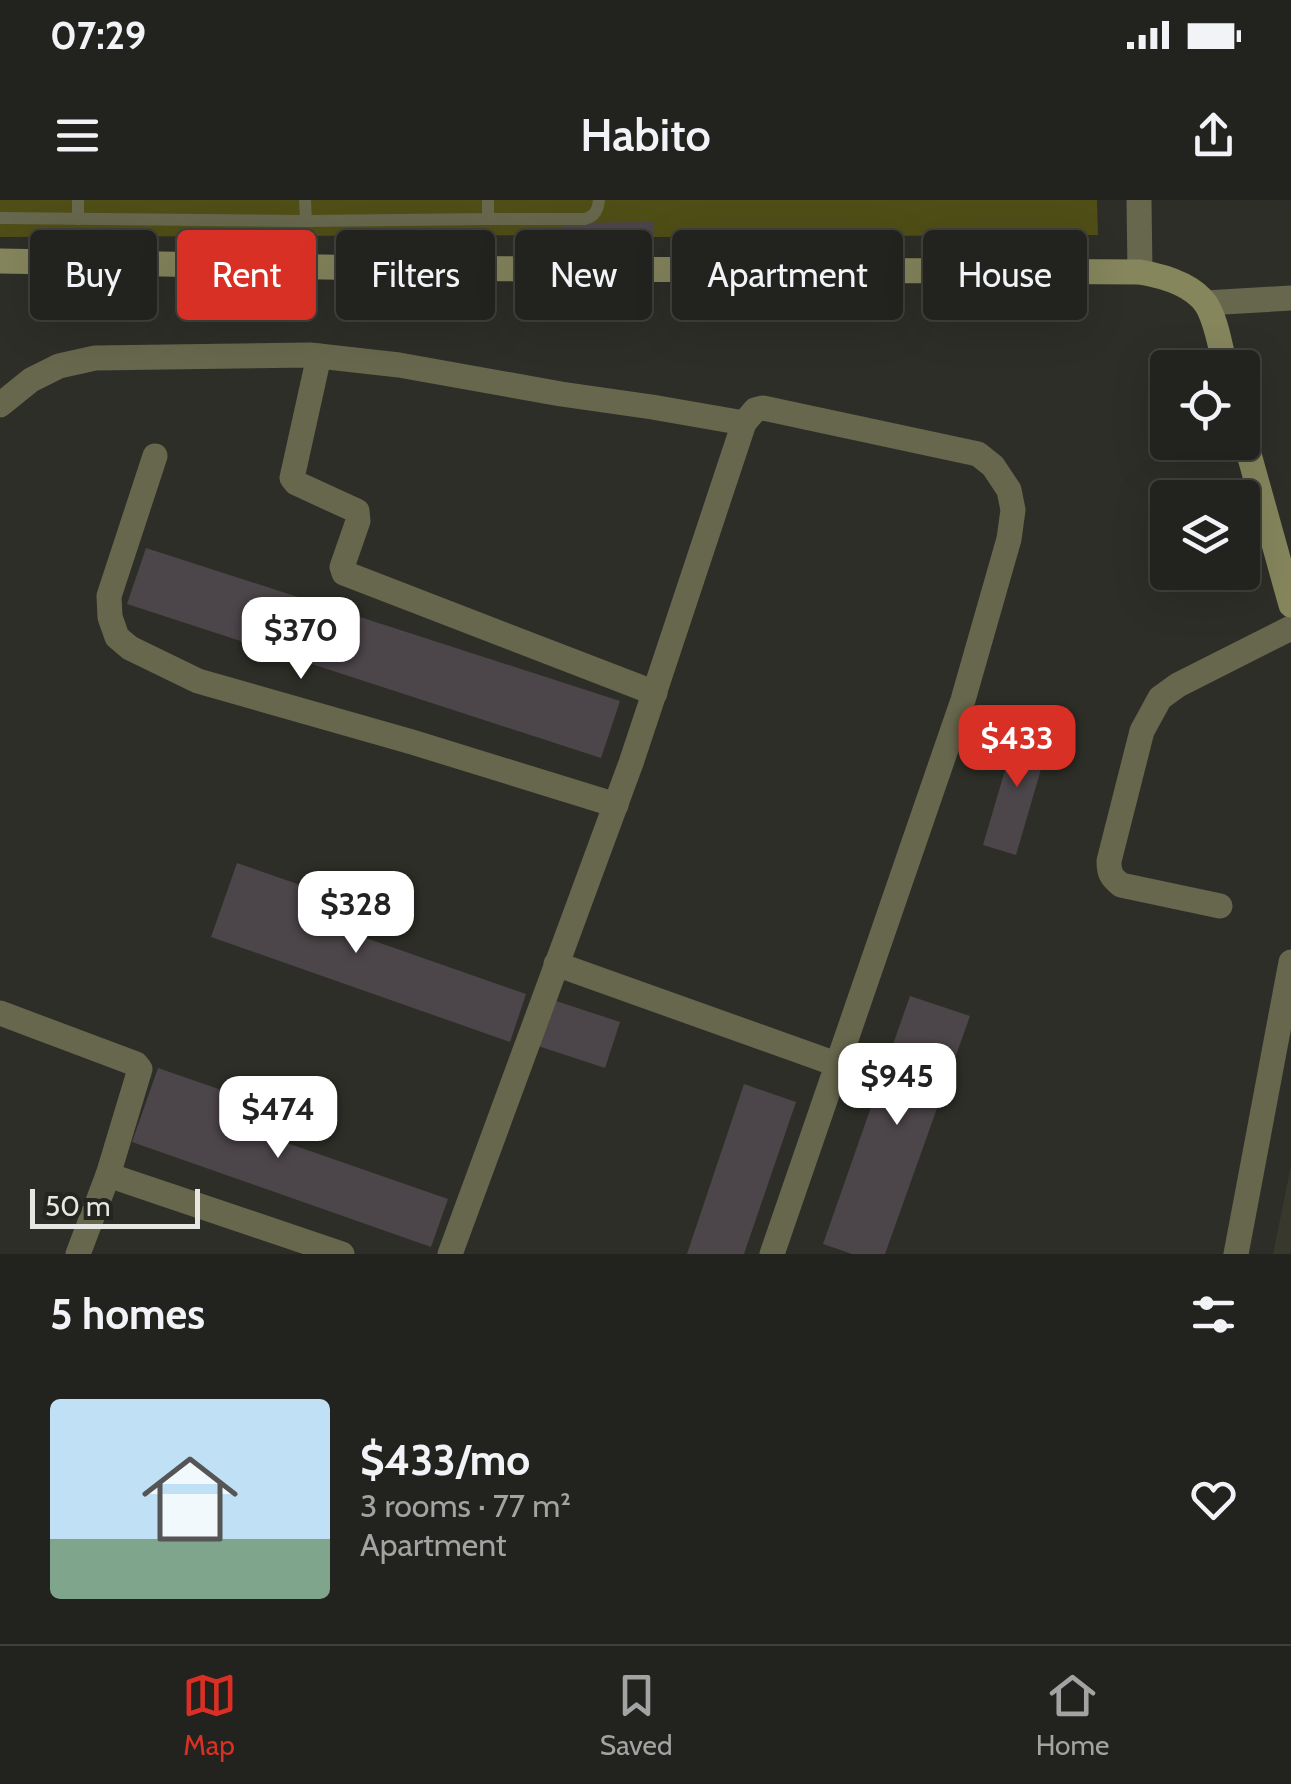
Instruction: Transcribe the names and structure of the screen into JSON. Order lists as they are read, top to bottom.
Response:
{
  "scale_bar": "50 m",
  "page": {
    "status": "07:29",
    "header": "Habito",
    "chip": [
      "Buy",
      "Rent",
      "Filters",
      "New",
      "Apartment",
      "House"
    ],
    "price": [
      "$370",
      "$433",
      "$328",
      "$945",
      "$474"
    ],
    "scale": "50 m",
    "heading": "5 homes",
    "list": [
      {
        "name": "$433/mo",
        "note": "3 rooms · 77 m² · Apartment"
      }
    ],
    "tabs": ["Map", "Saved", "Home"]
  }
}
